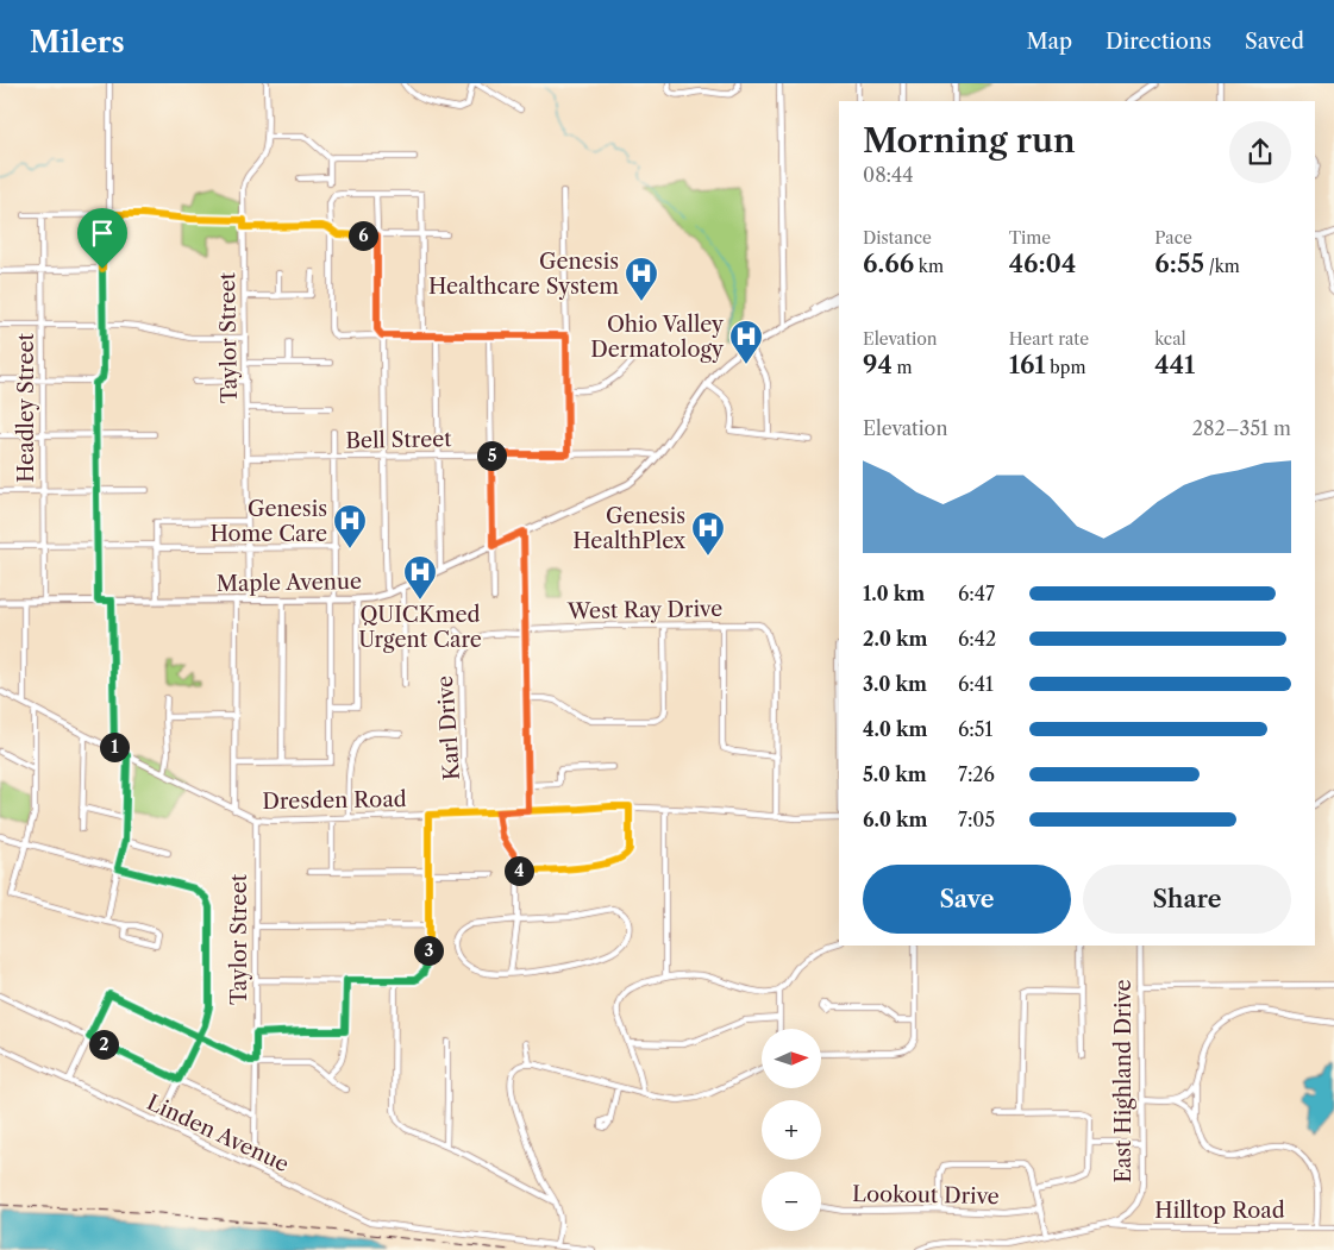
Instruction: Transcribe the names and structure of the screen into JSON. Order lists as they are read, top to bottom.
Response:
{
  "streets": {
    "main road": ["Maple Avenue"],
    "street": [
      "Taylor Street",
      "Headley Street",
      "Bell Street",
      "West Ray Drive",
      "Karl Drive",
      "Dresden Road",
      "East Highland Drive",
      "Linden Avenue",
      "Lookout Drive",
      "Hilltop Road"
    ]
  },
  "crossings": [
    ["Taylor Street", "Bell Street"],
    ["Taylor Street", "Maple Avenue"],
    ["Taylor Street", "Dresden Road"],
    ["Taylor Street", "Linden Avenue"],
    ["Headley Street", "Maple Avenue"],
    ["Bell Street", "Maple Avenue"],
    ["Karl Drive", "Dresden Road"],
    ["East Highland Drive", "Hilltop Road"]
  ],
  "places": {
    "hospital": [
      "Genesis Healthcare System",
      "Ohio Valley Dermatology",
      "Genesis Home Care",
      "Genesis HealthPlex",
      "QUICKmed Urgent Care"
    ]
  },
  "north": "right",
  "page": {
    "header": "Milers",
    "nav": ["Map", "Directions", "Saved"],
    "heading": ["Morning run", "08:44"],
    "stats": [
      ["Distance", "6.66 km"],
      ["Time", "46:04"],
      ["Pace", "6:55 /km"],
      ["Elevation", "94 m"],
      ["Heart rate", "161 bpm"],
      ["kcal", "441"]
    ],
    "pins": [
      "6",
      "5",
      "1",
      "4",
      "3",
      "2"
    ],
    "chart": ["Elevation", "282–351 m"],
    "list": [
      {
        "name": "1.0 km",
        "note": "6:47"
      },
      {
        "name": "2.0 km",
        "note": "6:42"
      },
      {
        "name": "3.0 km",
        "note": "6:41"
      },
      {
        "name": "4.0 km",
        "note": "6:51"
      },
      {
        "name": "5.0 km",
        "note": "7:26"
      },
      {
        "name": "6.0 km",
        "note": "7:05"
      }
    ],
    "buttons": ["Save", "Share"],
    "map_buttons": ["+", "−"]
  }
}
